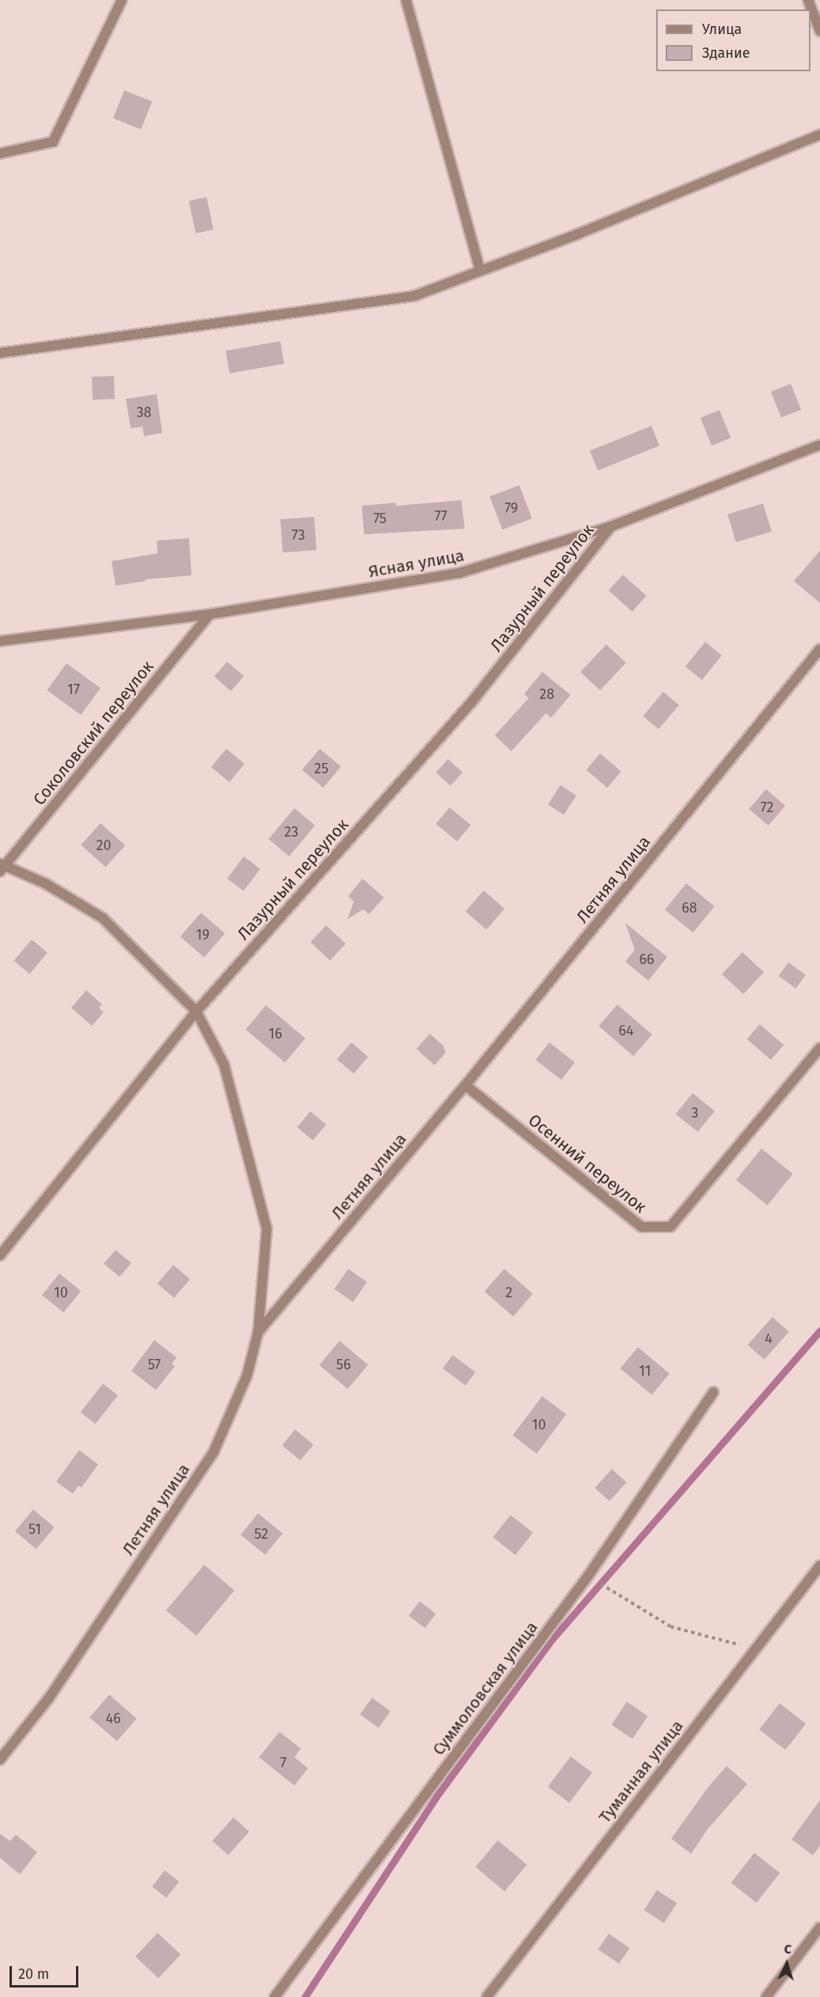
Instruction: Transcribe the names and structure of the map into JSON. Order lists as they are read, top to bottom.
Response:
{
  "streets": {
    "street": [
      "Ясная улица",
      "Лазурный переулок",
      "Соколовский переулок",
      "Летняя улица",
      "Осенний переулок",
      "Суммоловская улица",
      "Туманная улица"
    ]
  },
  "crossings": [
    ["Ясная улица", "Лазурный переулок"],
    ["Ясная улица", "Соколовский переулок"],
    ["Летняя улица", "Осенний переулок"]
  ],
  "house_numbers": [
    "38",
    "79",
    "77",
    "75",
    "73",
    "17",
    "28",
    "25",
    "72",
    "23",
    "20",
    "68",
    "19",
    "66",
    "64",
    "16",
    "3",
    "10",
    "2",
    "4",
    "57",
    "56",
    "11",
    "10",
    "51",
    "52",
    "46",
    "7"
  ],
  "legend": ["Улица", "Здание"],
  "scale_bar": "20 m",
  "north": "top"
}
